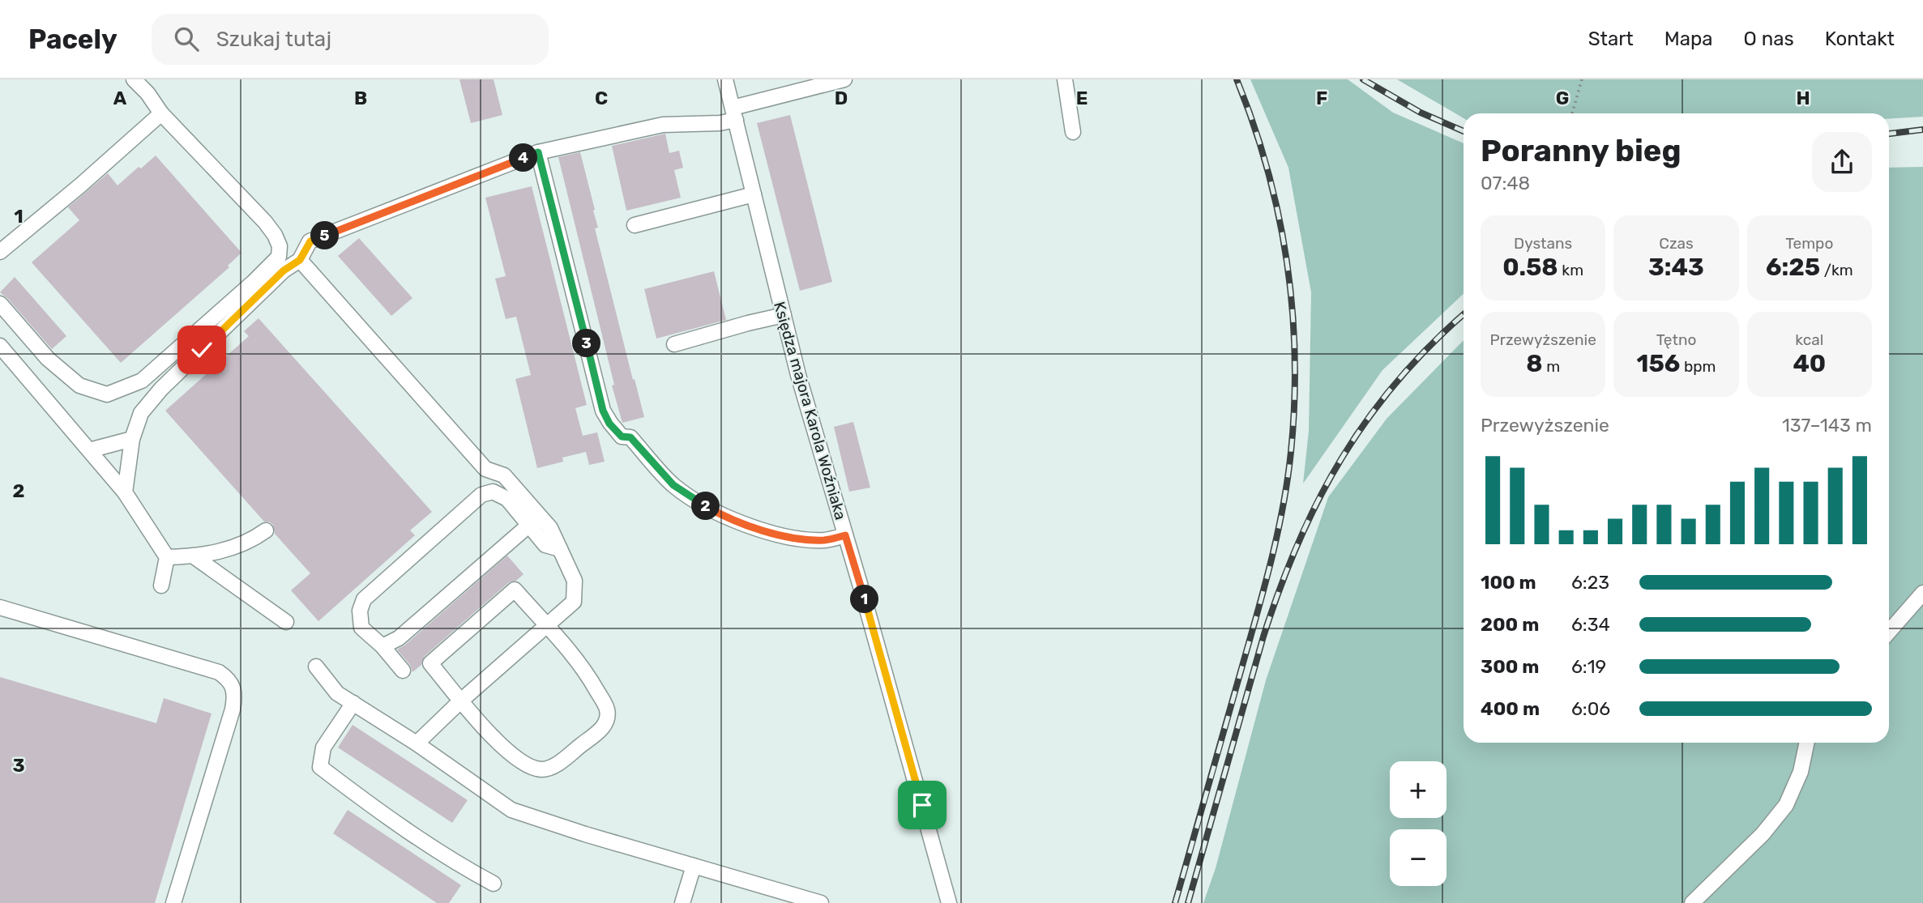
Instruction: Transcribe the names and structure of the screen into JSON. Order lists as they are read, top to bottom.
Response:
{
  "streets": {
    "street": ["Księdza majora Karola Woźniaka"]
  },
  "page": {
    "header": "Pacely",
    "search": "Szukaj tutaj",
    "nav": [
      "Start",
      "Mapa",
      "O nas",
      "Kontakt"
    ],
    "heading": ["Poranny bieg", "07:48"],
    "pins": [
      "4",
      "5",
      "3",
      "2",
      "1"
    ],
    "stats": [
      ["Dystans", "0.58 km"],
      ["Czas", "3:43"],
      ["Tempo", "6:25 /km"],
      ["Przewyższenie", "8 m"],
      ["Tętno", "156 bpm"],
      ["kcal", "40"]
    ],
    "chart": ["Przewyższenie", "137–143 m"],
    "list": [
      {
        "name": "100 m",
        "note": "6:23"
      },
      {
        "name": "200 m",
        "note": "6:34"
      },
      {
        "name": "300 m",
        "note": "6:19"
      },
      {
        "name": "400 m",
        "note": "6:06"
      }
    ],
    "map_buttons": ["+", "−"]
  },
  "grid": {
    "columns": [
      "A",
      "B",
      "C",
      "D",
      "E",
      "F",
      "G",
      "H"
    ],
    "rows": ["1", "2", "3"]
  }
}
